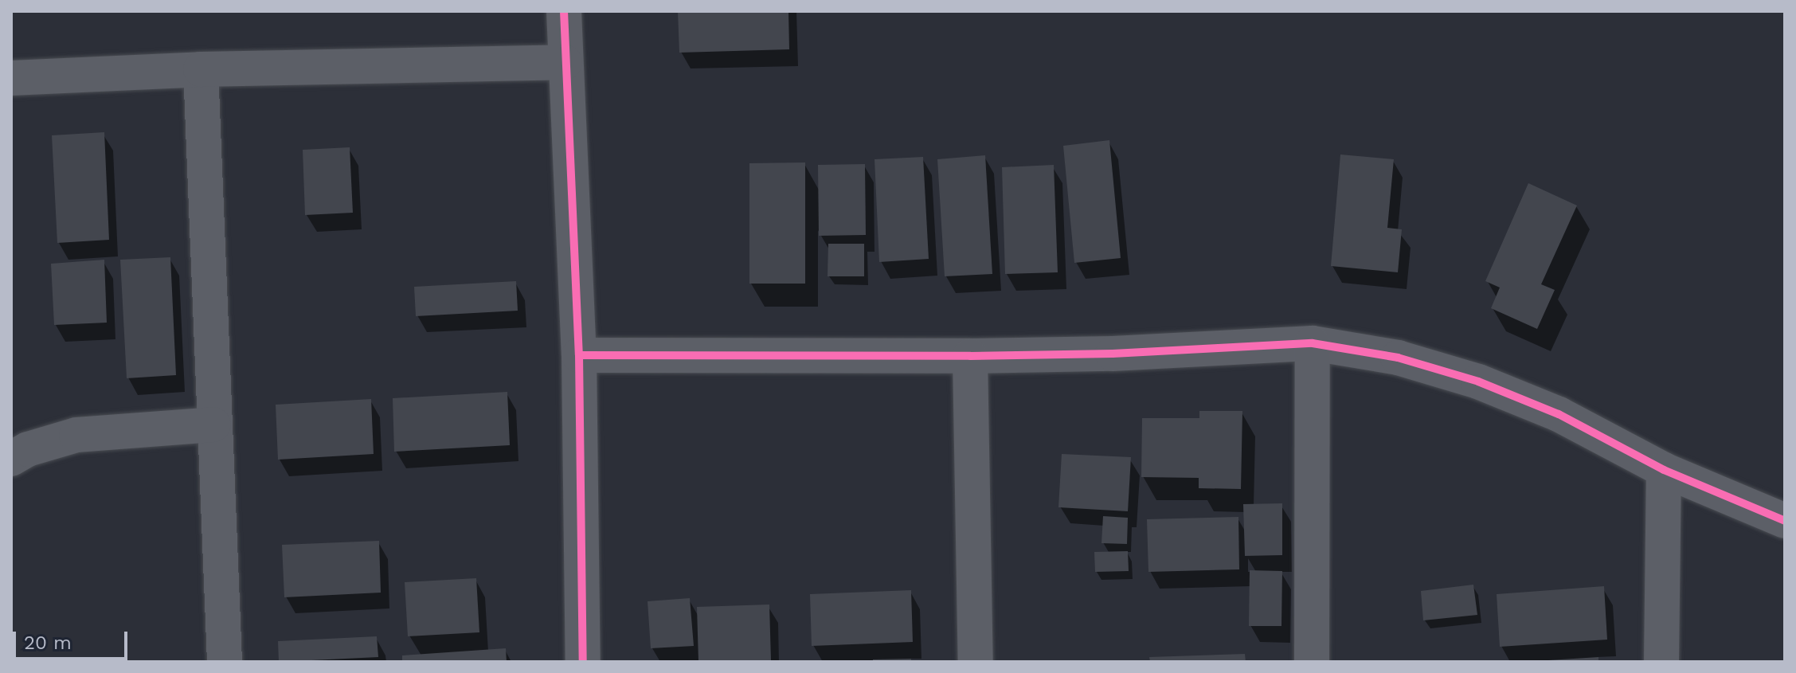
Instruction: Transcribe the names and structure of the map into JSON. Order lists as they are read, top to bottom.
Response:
{
  "scale_bar": "20 m"
}
